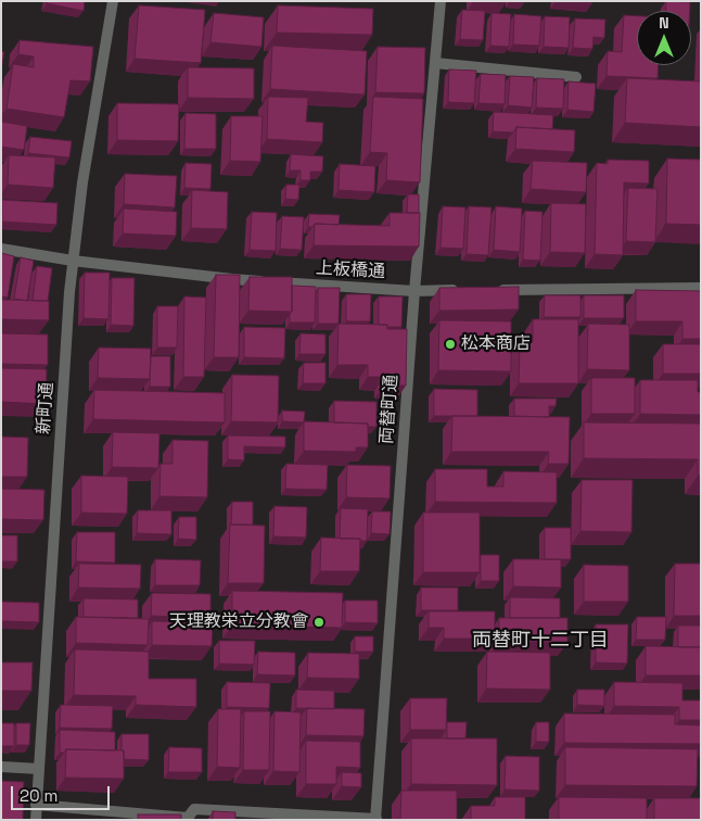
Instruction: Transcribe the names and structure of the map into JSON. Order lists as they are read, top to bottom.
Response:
{
  "streets": {
    "street": ["上板橋通", "新町通", "両替町通"]
  },
  "crossings": [
    ["上板橋通", "新町通"],
    ["上板橋通", "両替町通"]
  ],
  "districts": ["両替町十二丁目"],
  "places": ["松本商店", "天理教栄立分教會"],
  "scale_bar": "20 m",
  "north": "top"
}
